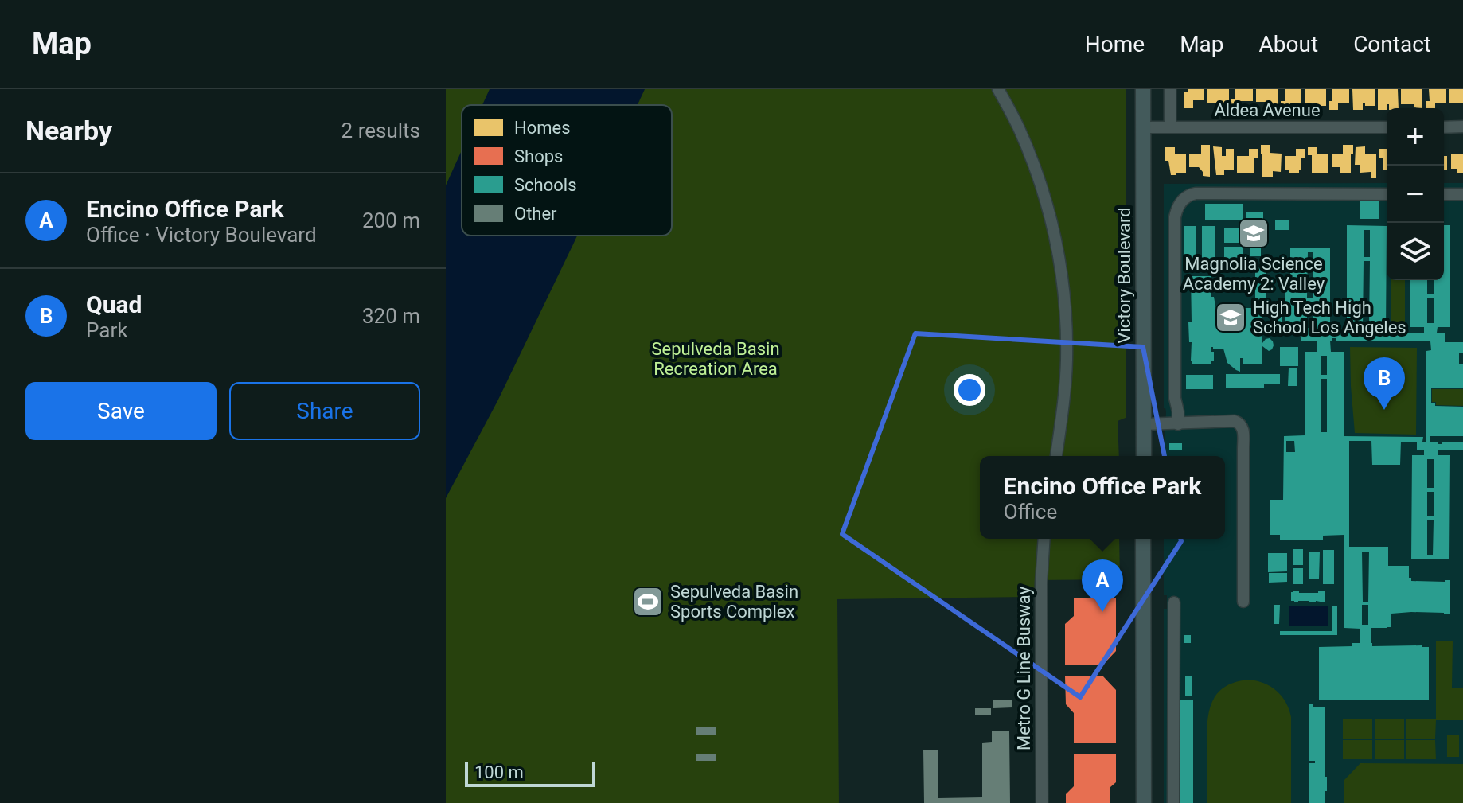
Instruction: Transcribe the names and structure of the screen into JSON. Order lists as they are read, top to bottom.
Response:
{
  "streets": {
    "main road": ["Victory Boulevard"],
    "street": ["Aldea Avenue", "Metro G Line Busway"]
  },
  "crossings": [
    ["Aldea Avenue", "Victory Boulevard"]
  ],
  "parks": ["Sepulveda Basin Recreation Area"],
  "places": {
    "school or university": ["Magnolia Science Academy 2: Valley", "High Tech High School Los Angeles"],
    "sports": ["Sepulveda Basin Sports Complex"]
  },
  "legend": [
    "Homes",
    "Shops",
    "Schools",
    "Other"
  ],
  "scale_bar": "100 m",
  "page": {
    "header": "Map",
    "nav": [
      "Home",
      "Map",
      "About",
      "Contact"
    ],
    "heading": ["Nearby", "2 results"],
    "map_buttons": ["+", "−"],
    "list": [
      {
        "mark": "A",
        "name": "Encino Office Park",
        "note": "Office · Victory Boulevard",
        "value": "200 m"
      },
      {
        "mark": "B",
        "name": "Quad",
        "note": "Park",
        "value": "320 m"
      }
    ],
    "pins": ["B", "A"],
    "buttons": ["Save", "Share"],
    "popup": ["Encino Office Park", "Office"],
    "scale": "100 m"
  }
}
